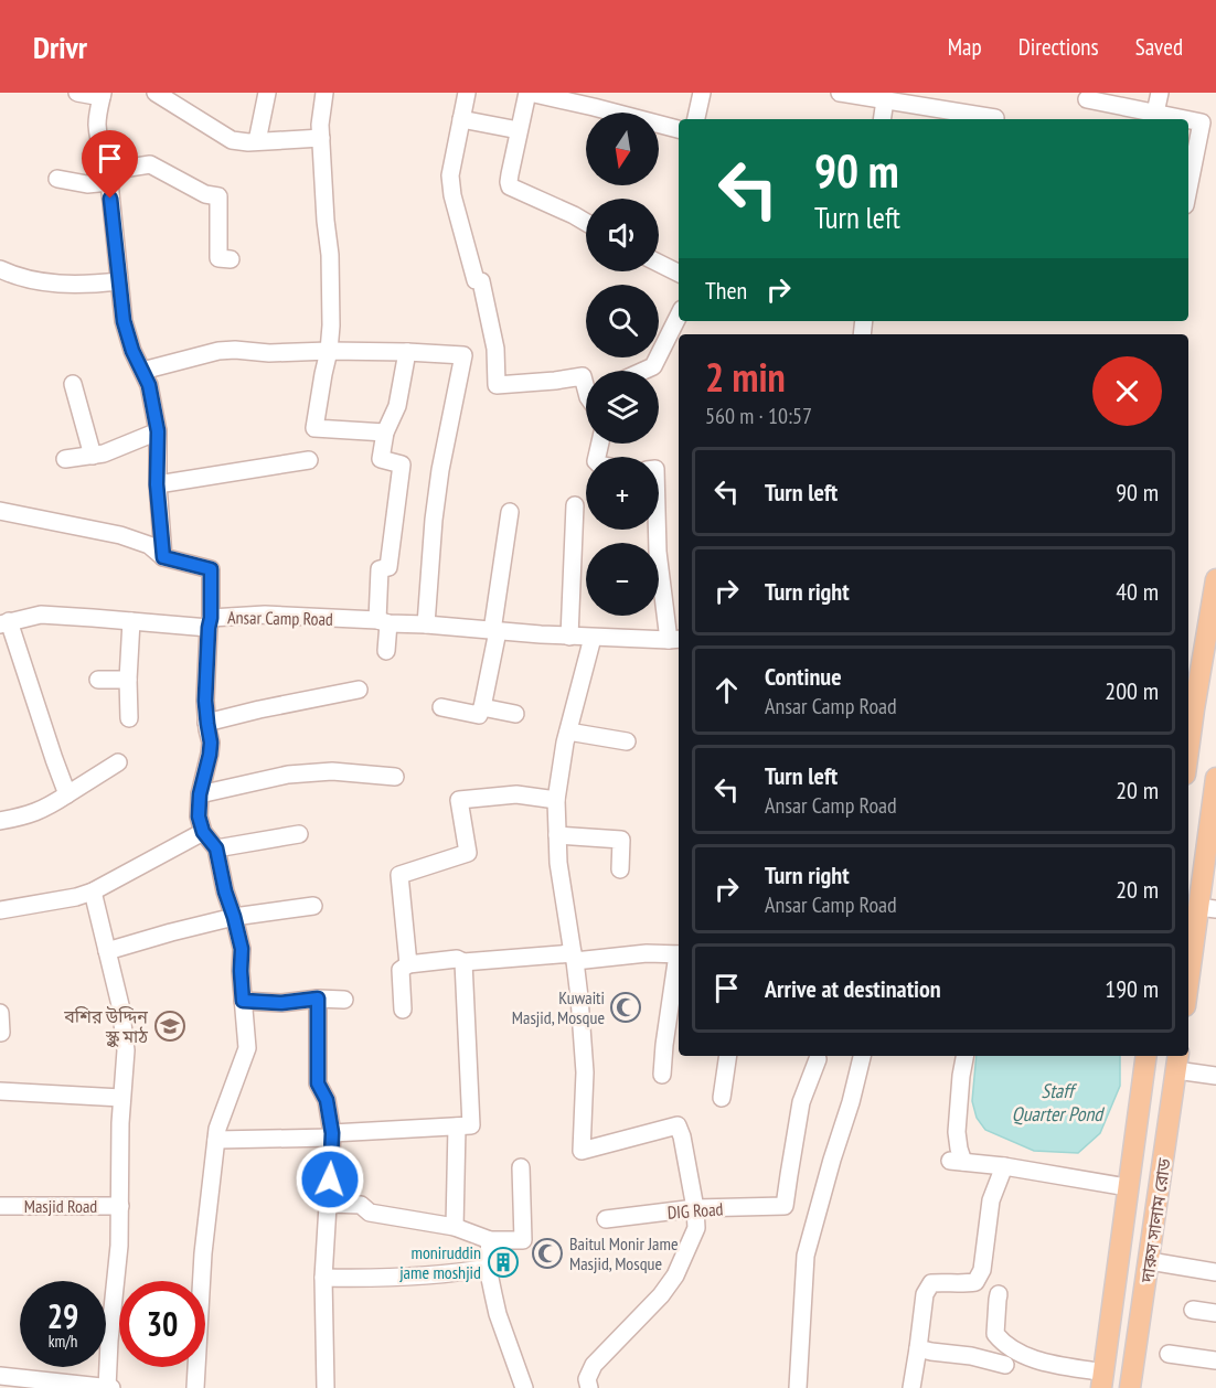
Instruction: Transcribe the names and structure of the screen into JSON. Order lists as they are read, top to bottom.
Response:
{
  "streets": {
    "main road": ["দারুস সালাম রোড"],
    "street": ["Ansar Camp Road", "Masjid Road", "DIG Road"]
  },
  "water": ["Staff Quarter Pond"],
  "places": {
    "mosque": ["Kuwaiti Masjid, Mosque", "Baitul Monir Jame Masjid, Mosque"],
    "school or university": ["বশির উদ্দিন স্কুল মাঠ"],
    "building": ["moniruddin jame moshjid"]
  },
  "north": "bottom",
  "page": {
    "header": "Drivr",
    "nav": ["Map", "Directions", "Saved"],
    "map_buttons": ["+", "−"],
    "turn": ["90 m", "Turn left"],
    "then": "Then",
    "heading": ["2 min", "560 m · 10:57"],
    "list": [
      {
        "name": "Turn left",
        "value": "90 m"
      },
      {
        "name": "Turn right",
        "value": "40 m"
      },
      {
        "name": "Continue",
        "note": "Ansar Camp Road",
        "value": "200 m"
      },
      {
        "name": "Turn left",
        "note": "Ansar Camp Road",
        "value": "20 m"
      },
      {
        "name": "Turn right",
        "note": "Ansar Camp Road",
        "value": "20 m"
      },
      {
        "name": "Arrive at destination",
        "value": "190 m"
      }
    ],
    "speed": "29 km/h",
    "limit": "30"
  }
}
